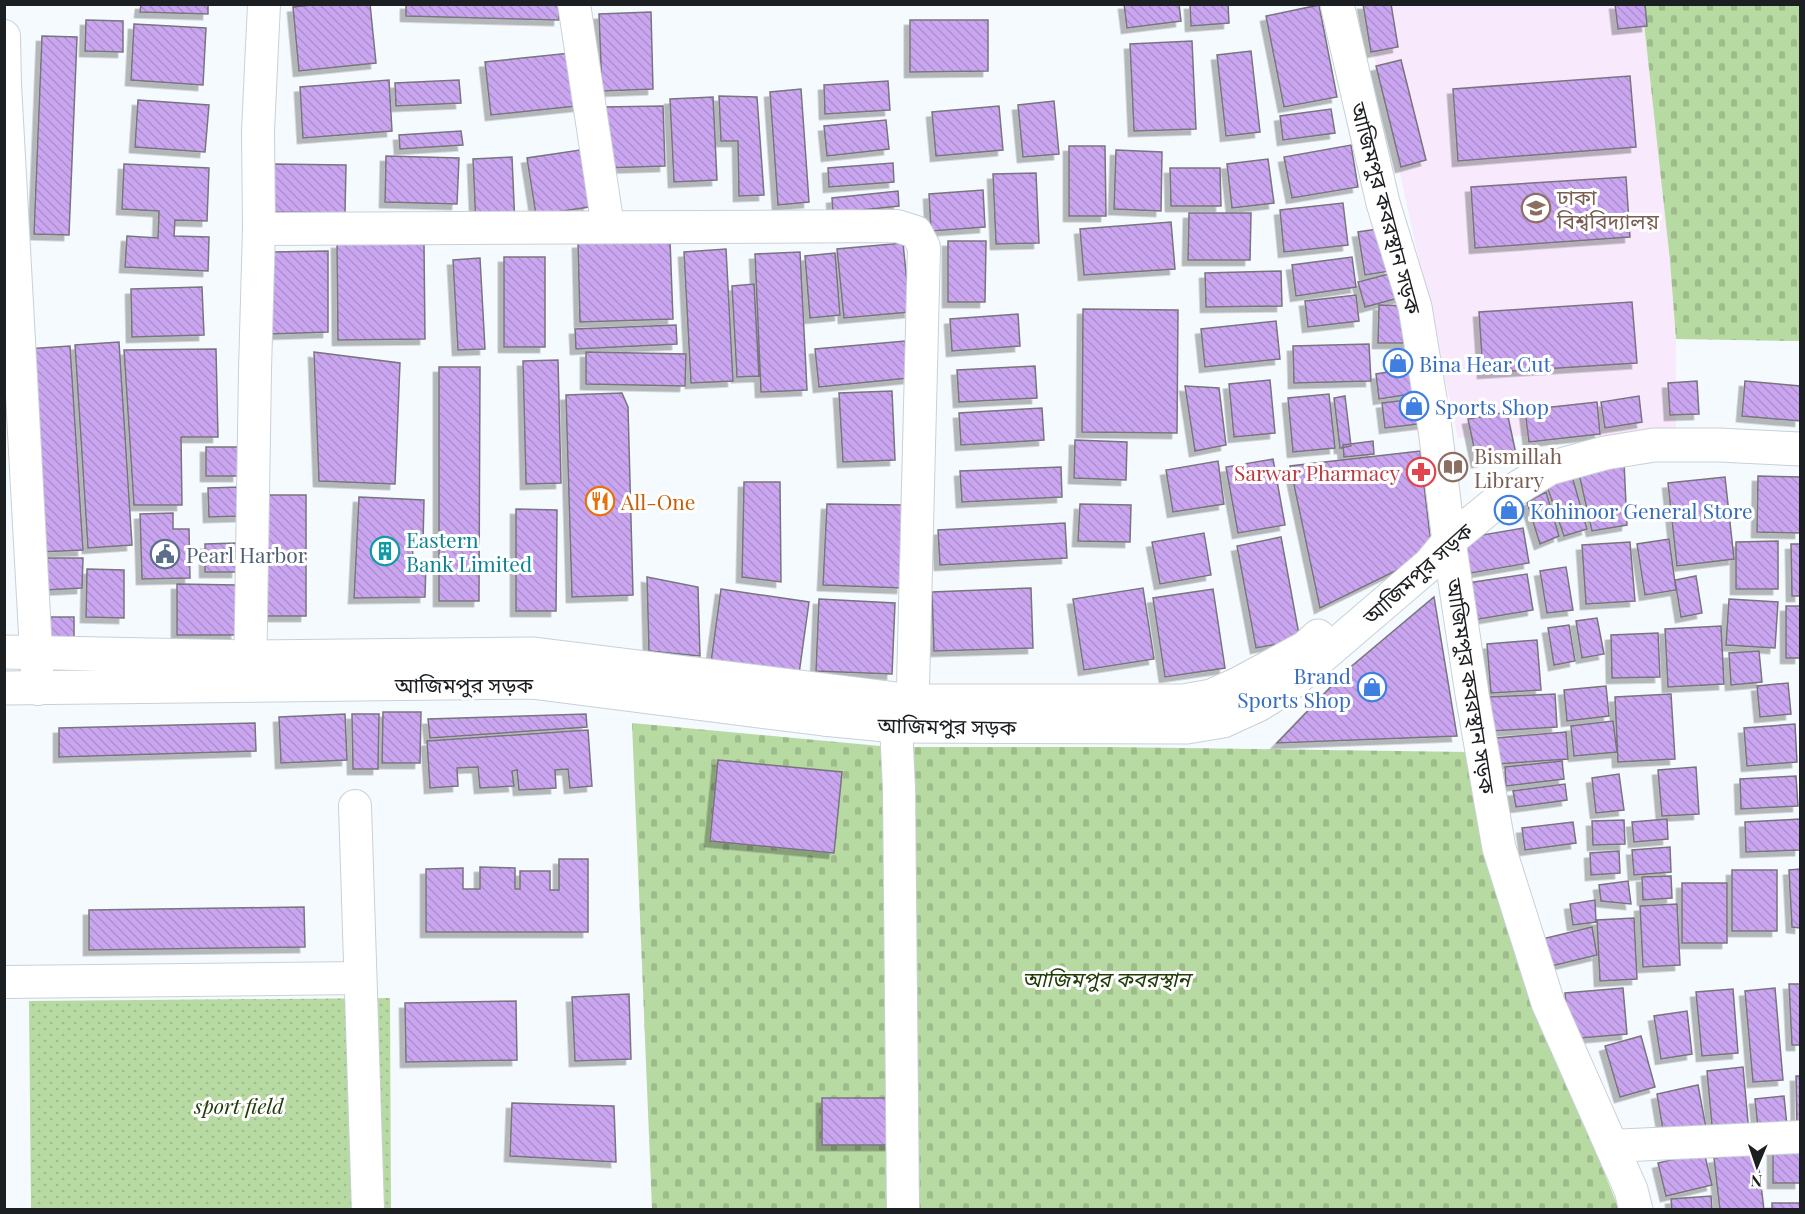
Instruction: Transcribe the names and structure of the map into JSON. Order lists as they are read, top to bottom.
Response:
{
  "streets": {
    "main road": ["আজিমপুর কবরস্থান সড়ক", "আজিমপুর সড়ক"]
  },
  "crossings": [
    ["আজিমপুর কবরস্থান সড়ক", "আজিমপুর সড়ক"]
  ],
  "parks": ["আজিমপুর কবরস্থান", "sport field"],
  "places": {
    "school or university": ["ঢাকা বিশ্ববিদ্যালয়"],
    "shop": [
      "Bina Hear Cut",
      "Sports Shop",
      "Kohinoor General Store",
      "Brand Sports Shop"
    ],
    "library": ["Bismillah Library"],
    "pharmacy": ["Sarwar Pharmacy"],
    "restaurant": ["All-One"],
    "building": ["Eastern Bank Limited"],
    "public building": ["Pearl Harbor"]
  },
  "north": "bottom"
}
